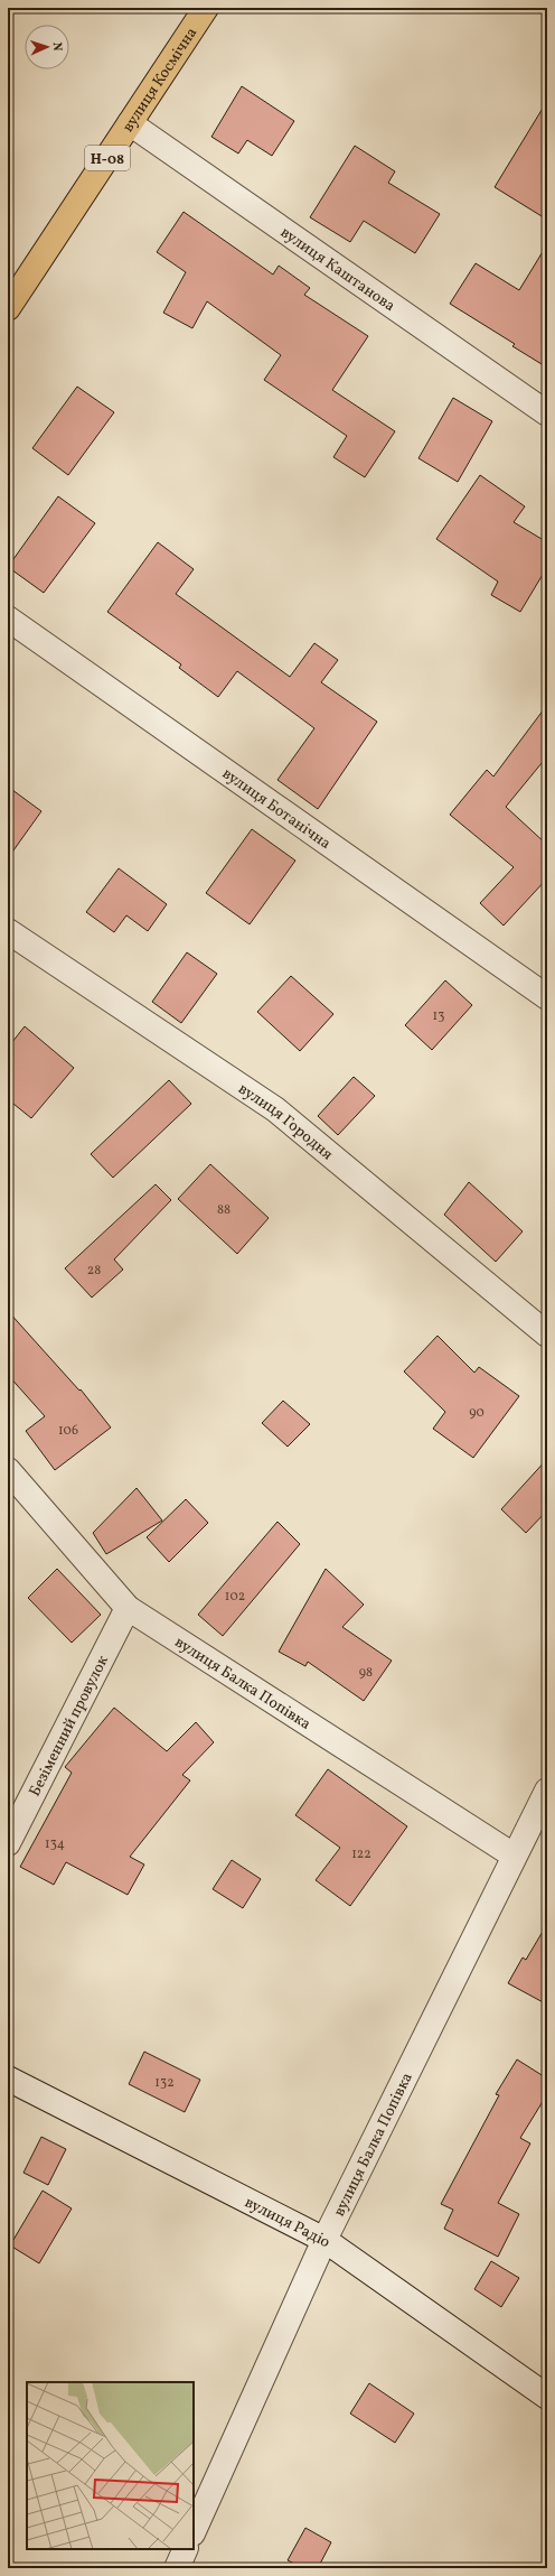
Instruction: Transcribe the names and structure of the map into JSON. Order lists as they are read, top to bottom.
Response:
{
  "streets": {
    "main road": ["вулиця Космічна", "Н-08"],
    "street": [
      "вулиця Каштанова",
      "вулиця Ботанічна",
      "вулиця Городня",
      "вулиця Балка Попівка",
      "Безіменний провулок",
      "вулиця Радіо"
    ]
  },
  "crossings": [
    ["вулиця Космічна", "вулиця Каштанова"],
    ["вулиця Балка Попівка", "Безіменний провулок"],
    ["вулиця Балка Попівка", "вулиця Радіо"]
  ],
  "house_numbers": [
    "13",
    "88",
    "28",
    "90",
    "106",
    "102",
    "98",
    "134",
    "122",
    "132"
  ],
  "north": "right"
}
